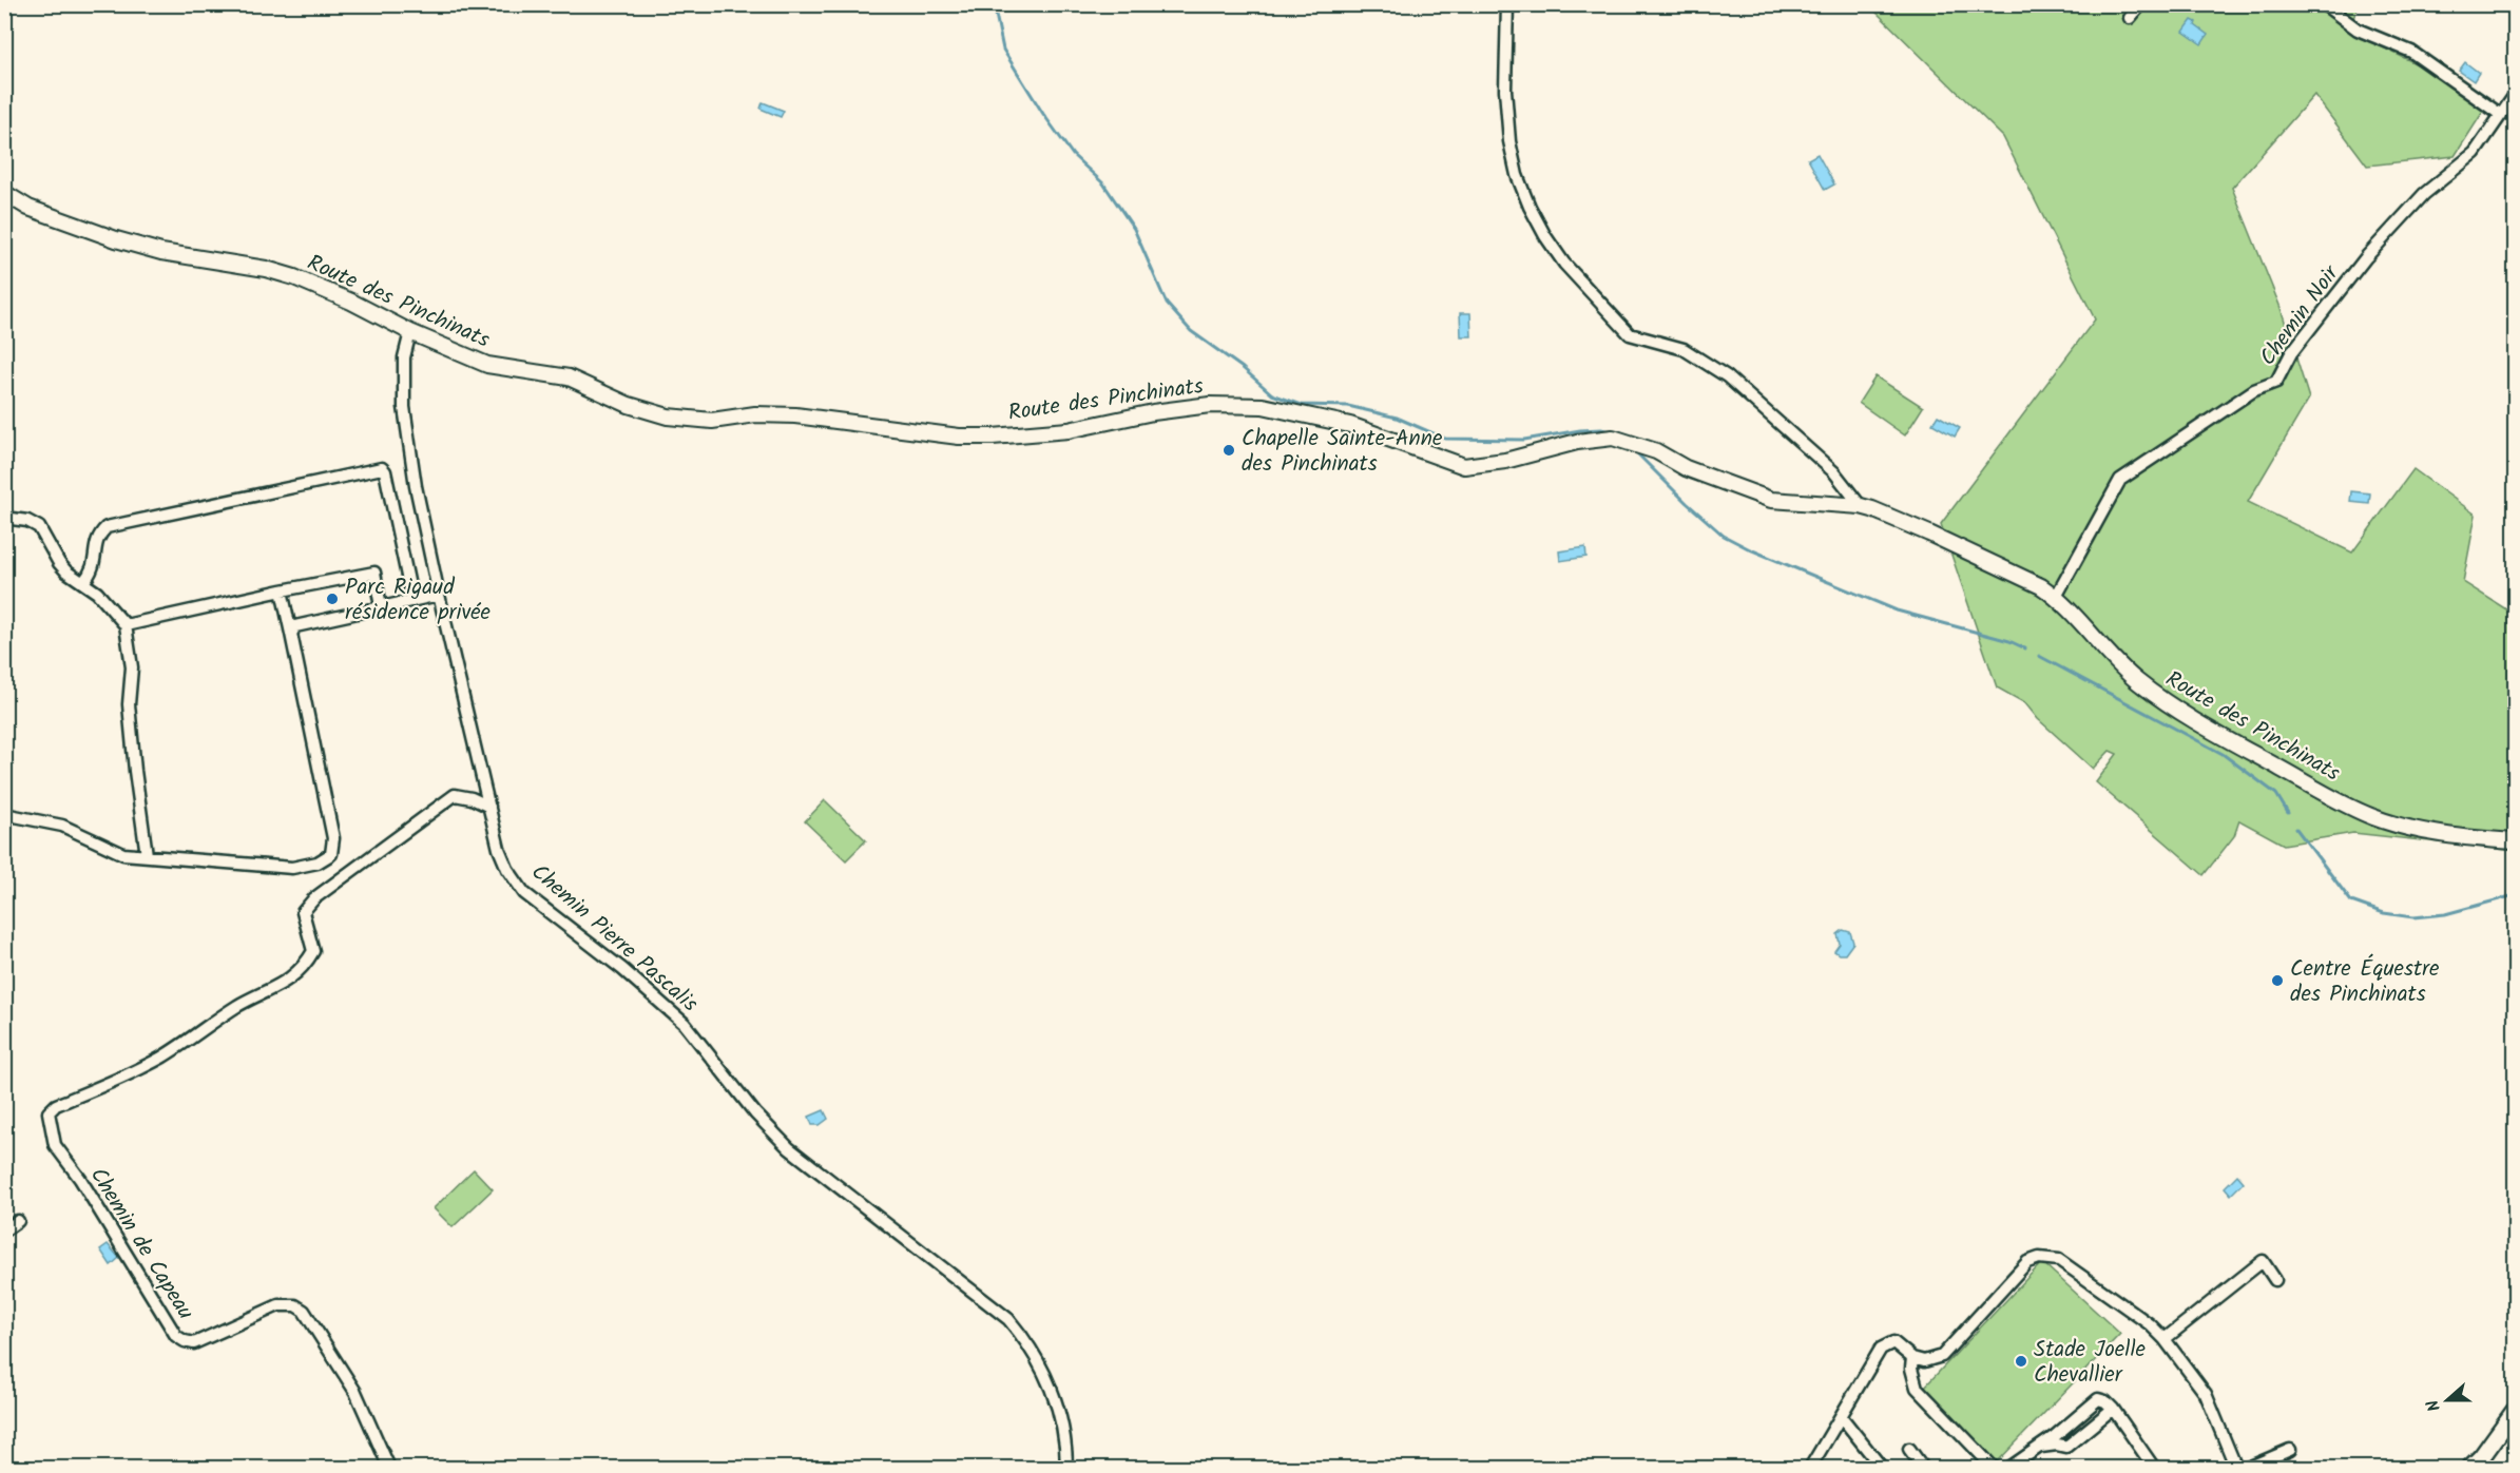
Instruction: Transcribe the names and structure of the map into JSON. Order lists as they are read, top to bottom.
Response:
{
  "streets": {
    "street": [
      "Route des Pinchinats",
      "Chemin Noir",
      "Chemin Pierre Pascalis",
      "Chemin de Capeau"
    ]
  },
  "crossings": [
    ["Route des Pinchinats", "Chemin Noir"],
    ["Route des Pinchinats", "Chemin Pierre Pascalis"],
    ["Chemin Pierre Pascalis", "Chemin de Capeau"]
  ],
  "places": [
    "Chapelle Sainte-Anne des Pinchinats",
    "Parc Rigaud résidence privée",
    "Centre Équestre des Pinchinats",
    "Stade Joelle Chevallier"
  ],
  "north": "left"
}
